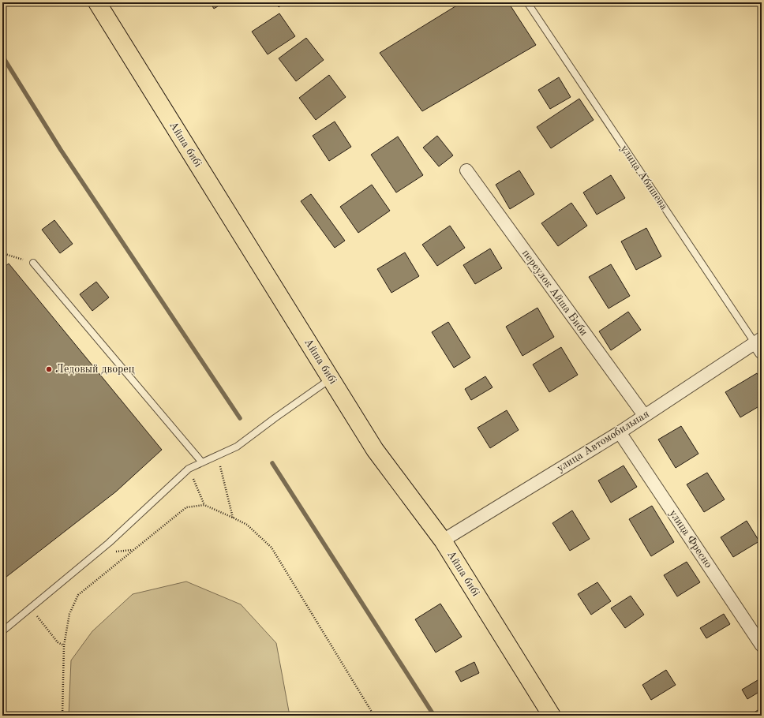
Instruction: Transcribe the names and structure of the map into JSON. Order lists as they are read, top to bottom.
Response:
{
  "streets": {
    "main road": ["Айша бибі"],
    "street": ["переулок Айша Биби", "улица Автомобильная", "улица Фресно"],
    "lane": ["улица Абишева"]
  },
  "crossings": [
    ["Айша бибі", "улица Автомобильная"],
    ["улица Абишева", "улица Автомобильная"],
    ["переулок Айша Биби", "улица Автомобильная"],
    ["улица Автомобильная", "улица Фресно"]
  ],
  "places": ["Ледовый дворец"]
}
